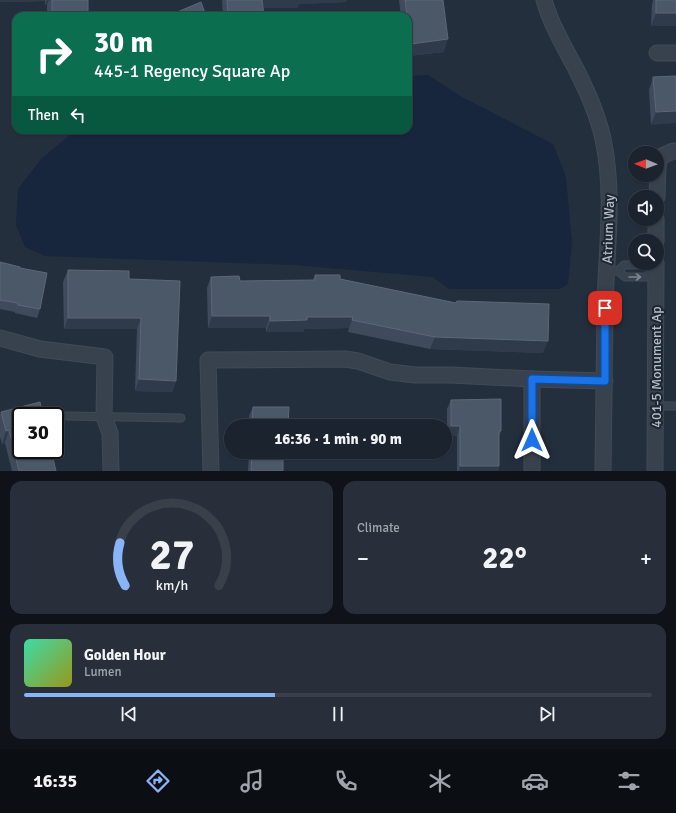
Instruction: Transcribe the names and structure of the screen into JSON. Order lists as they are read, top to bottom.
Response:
{
  "streets": {
    "street": ["Atrium Way", "401-5 Monument Ap"]
  },
  "north": "left",
  "page": {
    "turn": ["30 m", "445-1 Regency Square Ap"],
    "then": "Then",
    "limit": "30",
    "trip": "16:36 · 1 min · 90 m",
    "tile": "Climate",
    "heat": ["−", "22°", "+"],
    "song": ["Golden Hour", "Lumen"],
    "tabs": "16:35",
    "gauge": ["27", "km/h"]
  }
}
